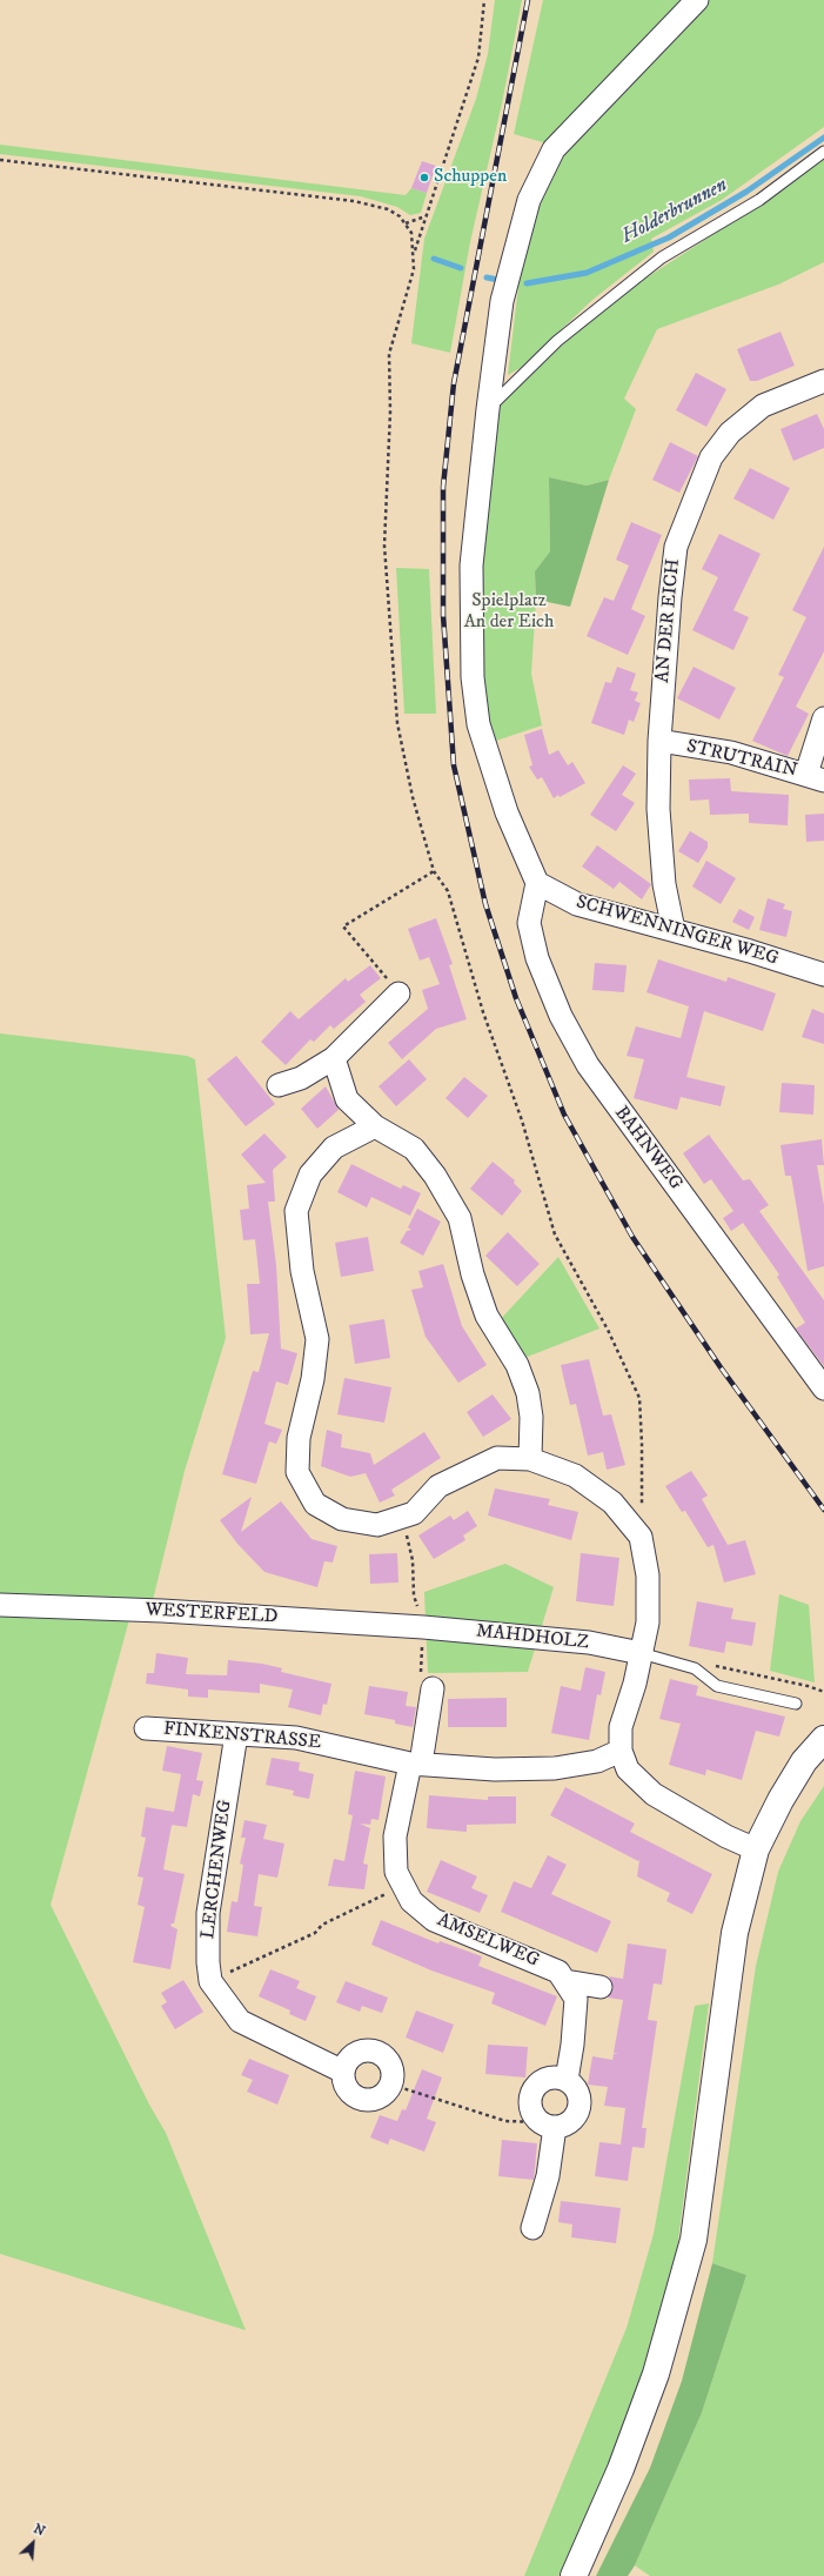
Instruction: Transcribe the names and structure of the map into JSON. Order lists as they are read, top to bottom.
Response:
{
  "streets": {
    "street": [
      "AN DER EICH",
      "STRUTRAIN",
      "SCHWENNINGER WEG",
      "BAHNWEG",
      "WESTERFELD",
      "MAHDHOLZ",
      "FINKENSTRASSE",
      "LERCHENWEG",
      "AMSELWEG"
    ]
  },
  "crossings": [
    ["AN DER EICH", "STRUTRAIN"],
    ["AN DER EICH", "SCHWENNINGER WEG"],
    ["SCHWENNINGER WEG", "BAHNWEG"],
    ["WESTERFELD", "MAHDHOLZ"],
    ["FINKENSTRASSE", "LERCHENWEG"],
    ["FINKENSTRASSE", "AMSELWEG"]
  ],
  "water": ["Holderbrunnen"],
  "parks": ["Spielplatz An der Eich"],
  "places": ["Schuppen"],
  "north": "top right"
}
